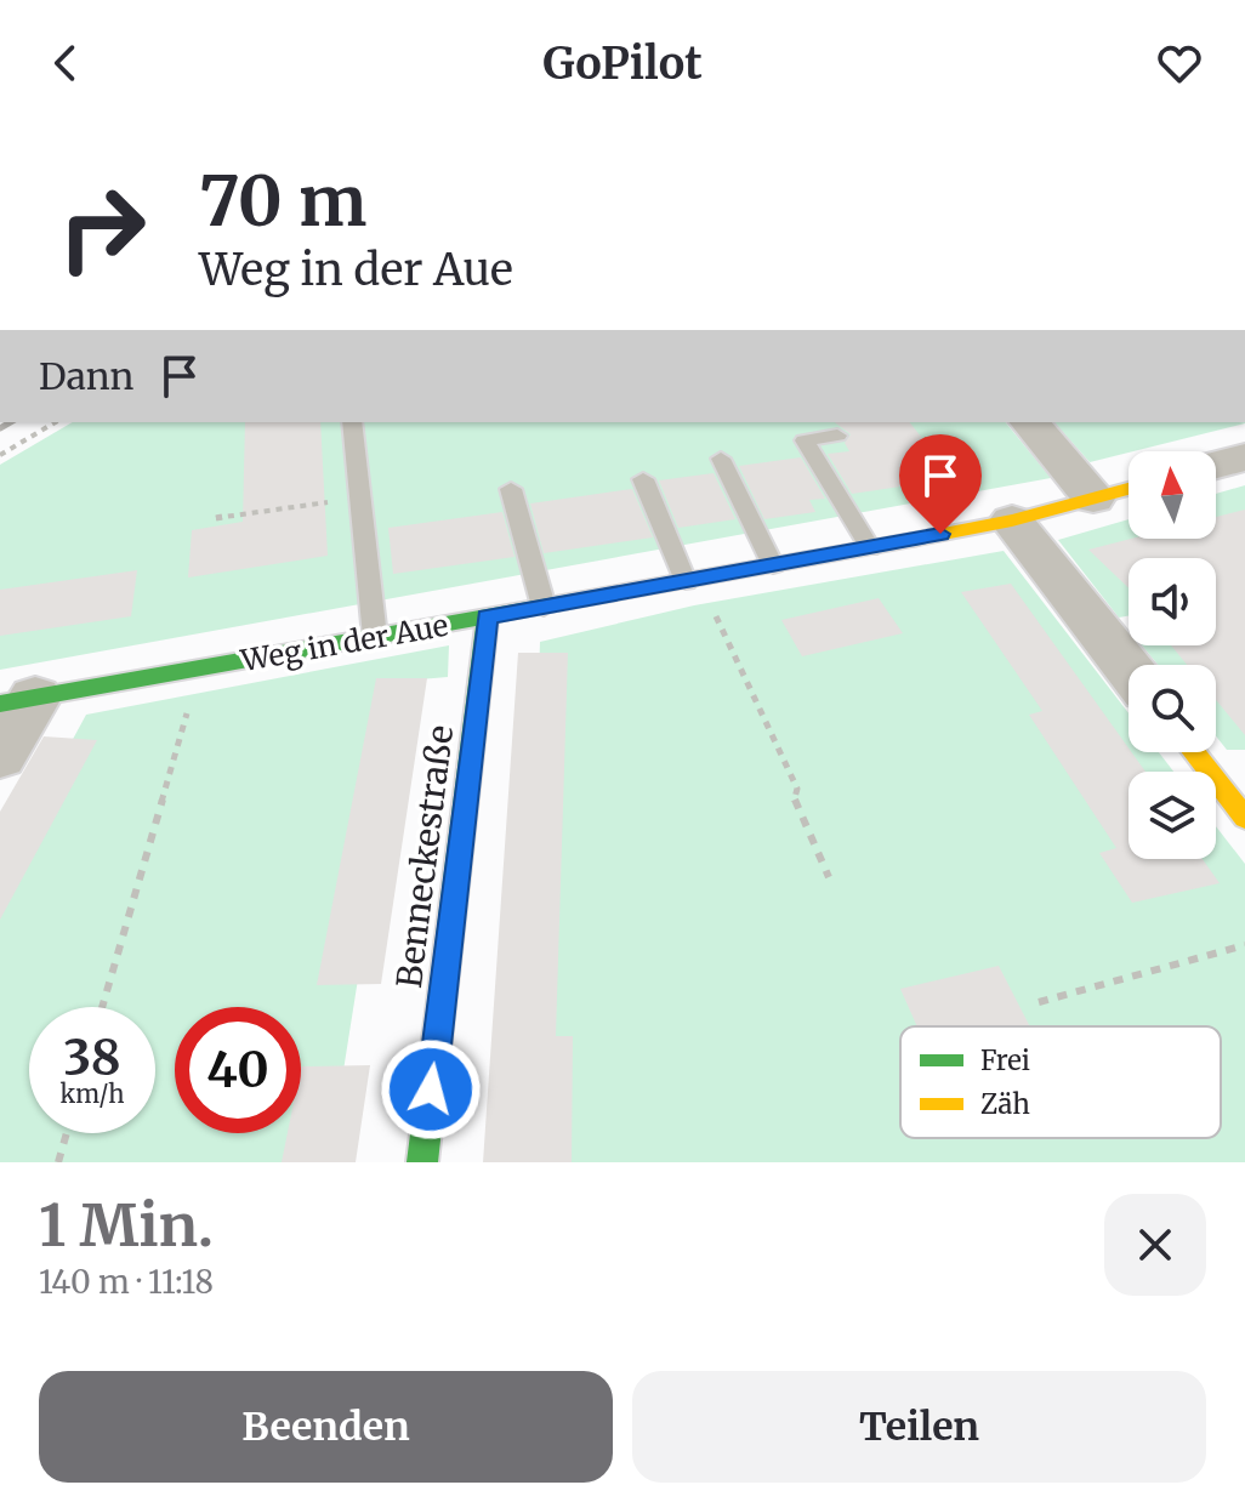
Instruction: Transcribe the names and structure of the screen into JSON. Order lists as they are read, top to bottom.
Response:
{
  "streets": {
    "street": ["Weg in der Aue", "Benneckestraße"]
  },
  "crossings": [
    ["Weg in der Aue", "Benneckestraße"]
  ],
  "legend": ["Frei", "Zäh"],
  "north": "top",
  "page": {
    "header": "GoPilot",
    "turn": ["70 m", "Weg in der Aue"],
    "then": "Dann",
    "speed": "38 km/h",
    "limit": "40",
    "heading": ["1 Min.", "140 m · 11:18"],
    "buttons": ["Beenden", "Teilen"]
  }
}
